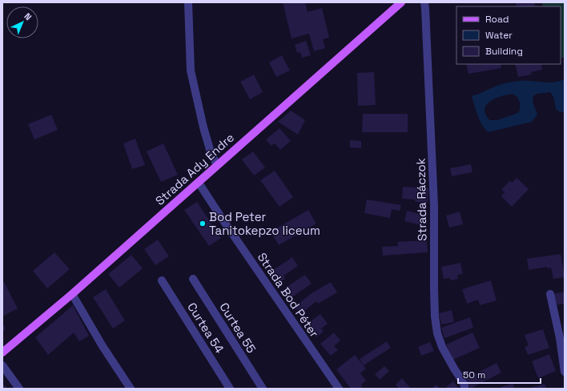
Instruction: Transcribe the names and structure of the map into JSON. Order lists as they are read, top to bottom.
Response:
{
  "streets": {
    "main road": ["Strada Ady Endre"],
    "street": [
      "Strada Ráczok",
      "Strada Bod Péter",
      "Curtea 54",
      "Curtea 55"
    ]
  },
  "crossings": [
    ["Strada Ady Endre", "Strada Bod Péter"]
  ],
  "places": ["Bod Peter Tanitokepzo liceum"],
  "legend": ["Road", "Water", "Building"],
  "scale_bar": "50 m",
  "north": "top right"
}
